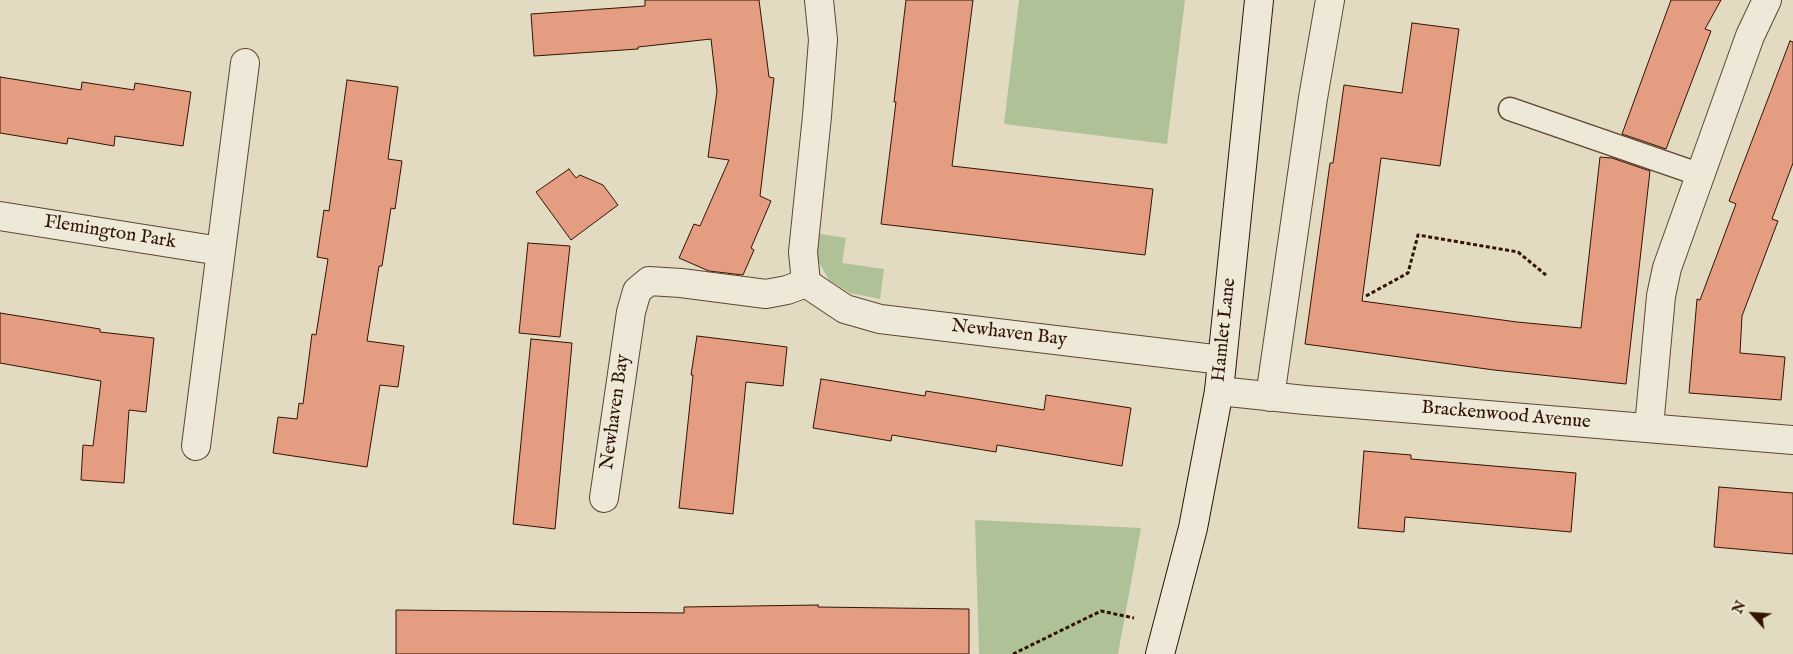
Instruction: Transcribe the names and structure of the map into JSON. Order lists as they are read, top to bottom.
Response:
{
  "streets": {
    "street": [
      "Flemington Park",
      "Hamlet Lane",
      "Newhaven Bay",
      "Brackenwood Avenue"
    ]
  },
  "crossings": [
    ["Hamlet Lane", "Newhaven Bay"],
    ["Hamlet Lane", "Brackenwood Avenue"]
  ],
  "north": "top left"
}
